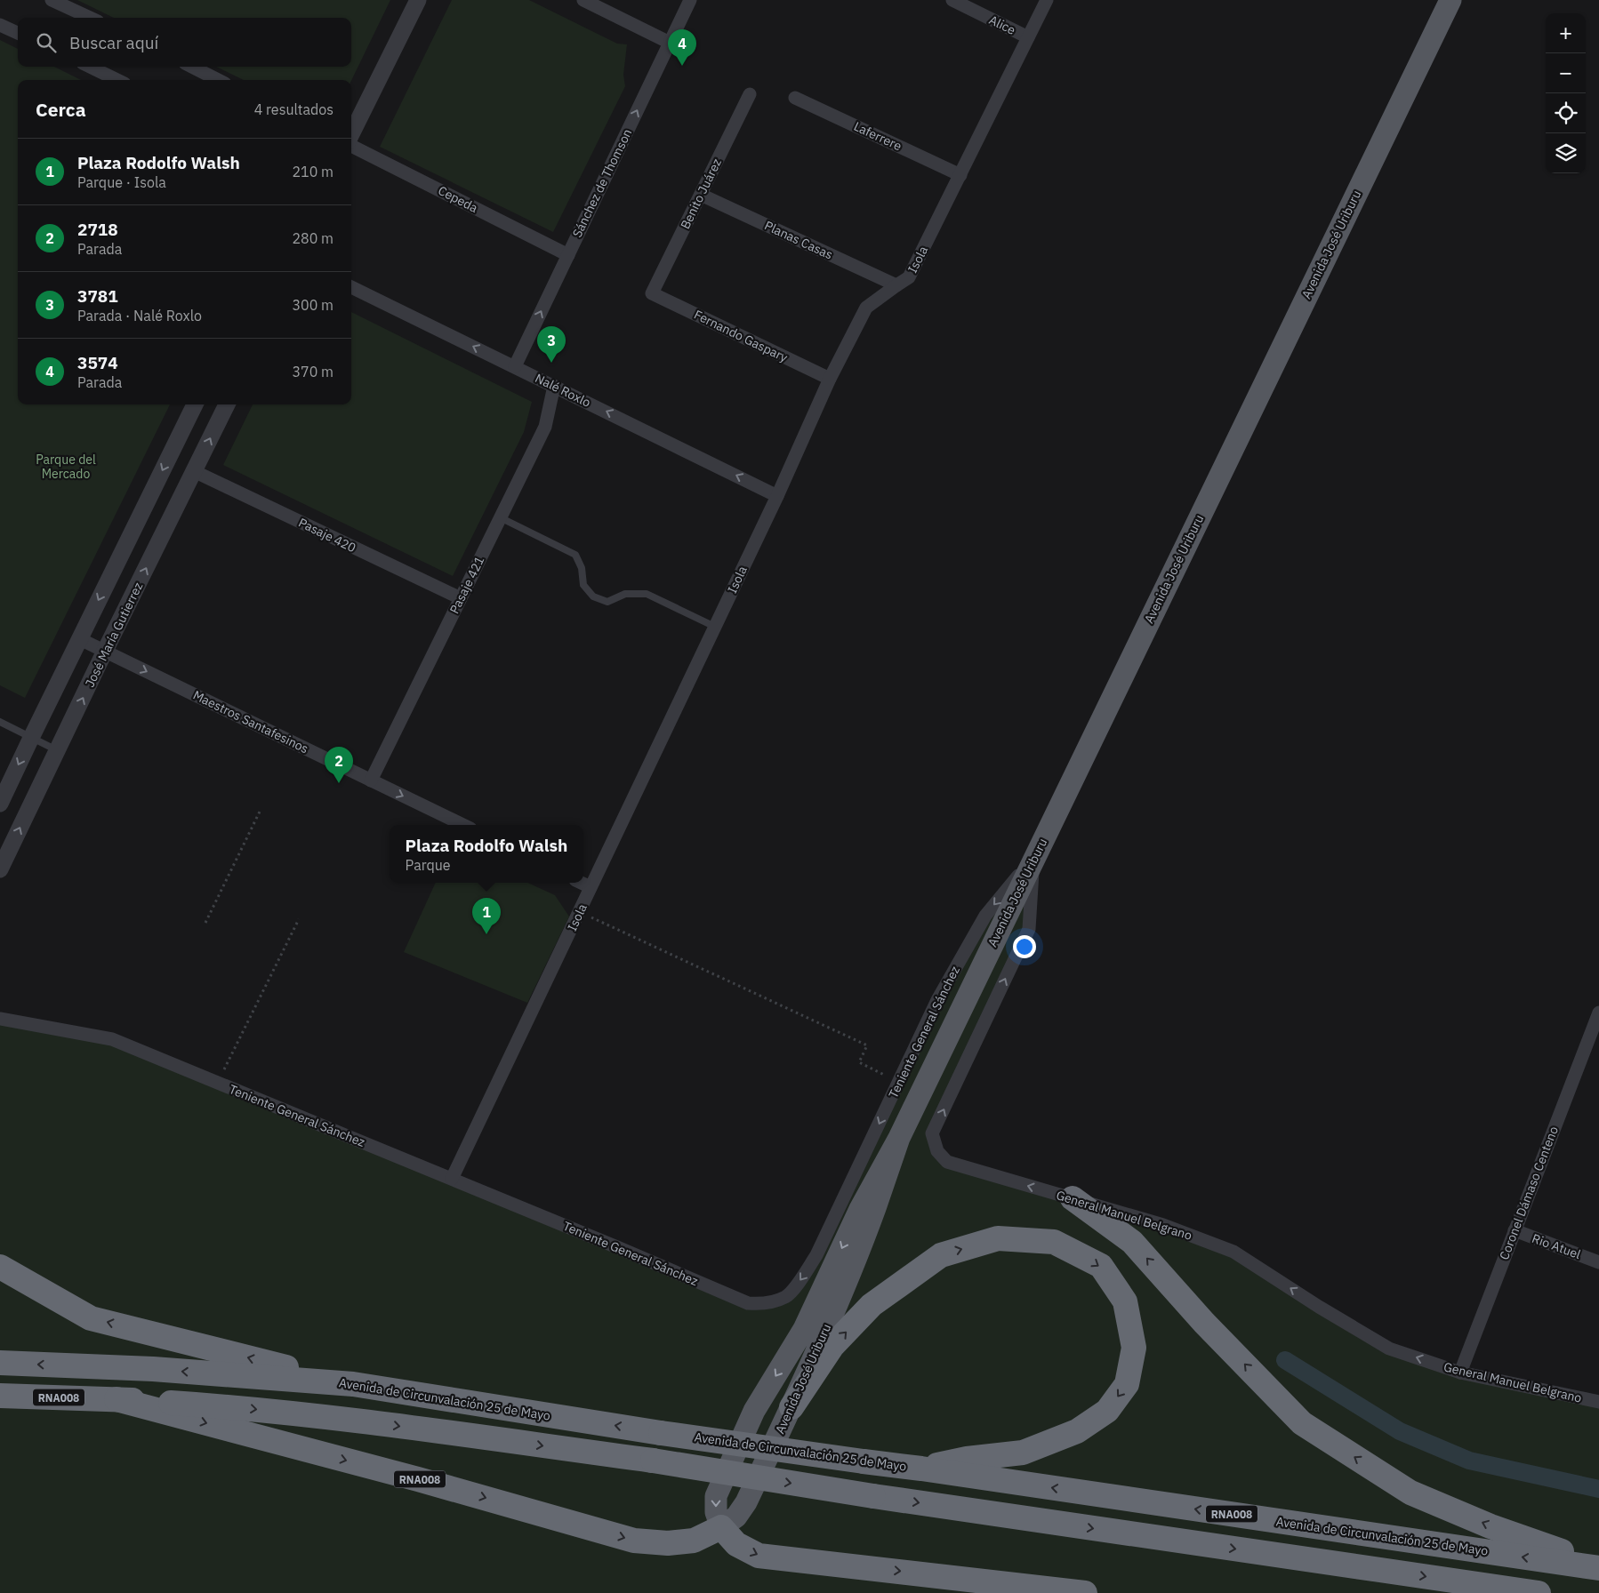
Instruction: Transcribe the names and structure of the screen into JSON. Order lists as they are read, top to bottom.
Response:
{
  "streets": {
    "highway": ["RNA008", "Avenida de Circunvalación 25 de Mayo"],
    "main road": ["Avenida José Uriburu"],
    "street": [
      "Alice",
      "Laferrere",
      "Sánchez de Thomson",
      "Benito Juárez",
      "Cepeda",
      "Planas Casas",
      "Isola",
      "Fernando Gaspary",
      "Nalé Roxlo",
      "Pasaje 420",
      "Pasaje 421",
      "José María Gutierrez",
      "Maestros Santafesinos",
      "Teniente General Sánchez",
      "Coronel Dámaso Centeno",
      "General Manuel Belgrano",
      "Rio Atuel"
    ]
  },
  "crossings": [
    ["Alice", "Isola"],
    ["Laferrere", "Isola"],
    ["Sánchez de Thomson", "Cepeda"],
    ["Sánchez de Thomson", "Nalé Roxlo"],
    ["Benito Juárez", "Planas Casas"],
    ["Benito Juárez", "Fernando Gaspary"],
    ["Planas Casas", "Isola"],
    ["Avenida José Uriburu", "Teniente General Sánchez"],
    ["Avenida José Uriburu", "General Manuel Belgrano"],
    ["Avenida José Uriburu", "RNA008"],
    ["Isola", "Fernando Gaspary"],
    ["Isola", "Nalé Roxlo"],
    ["Isola", "Teniente General Sánchez"],
    ["Nalé Roxlo", "Pasaje 421"],
    ["Pasaje 420", "Pasaje 421"],
    ["Pasaje 420", "José María Gutierrez"],
    ["Pasaje 421", "Maestros Santafesinos"],
    ["José María Gutierrez", "Maestros Santafesinos"],
    ["Teniente General Sánchez", "General Manuel Belgrano"],
    ["Coronel Dámaso Centeno", "General Manuel Belgrano"],
    ["Coronel Dámaso Centeno", "Rio Atuel"],
    ["General Manuel Belgrano", "RNA008"],
    ["RNA008", "Avenida de Circunvalación 25 de Mayo"]
  ],
  "one_way": ["Sánchez de Thomson", "Nalé Roxlo", "Maestros Santafesinos"],
  "parks": ["Parque del Mercado"],
  "page": {
    "map_buttons": ["+", "−"],
    "search": "Buscar aquí",
    "pins": [
      "4",
      "3",
      "2",
      "1"
    ],
    "heading": ["Cerca", "4 resultados"],
    "list": [
      {
        "mark": "1",
        "name": "Plaza Rodolfo Walsh",
        "note": "Parque · Isola",
        "value": "210 m"
      },
      {
        "mark": "2",
        "name": "2718",
        "note": "Parada",
        "value": "280 m"
      },
      {
        "mark": "3",
        "name": "3781",
        "note": "Parada · Nalé Roxlo",
        "value": "300 m"
      },
      {
        "mark": "4",
        "name": "3574",
        "note": "Parada",
        "value": "370 m"
      }
    ],
    "popup": ["Plaza Rodolfo Walsh", "Parque"]
  }
}
